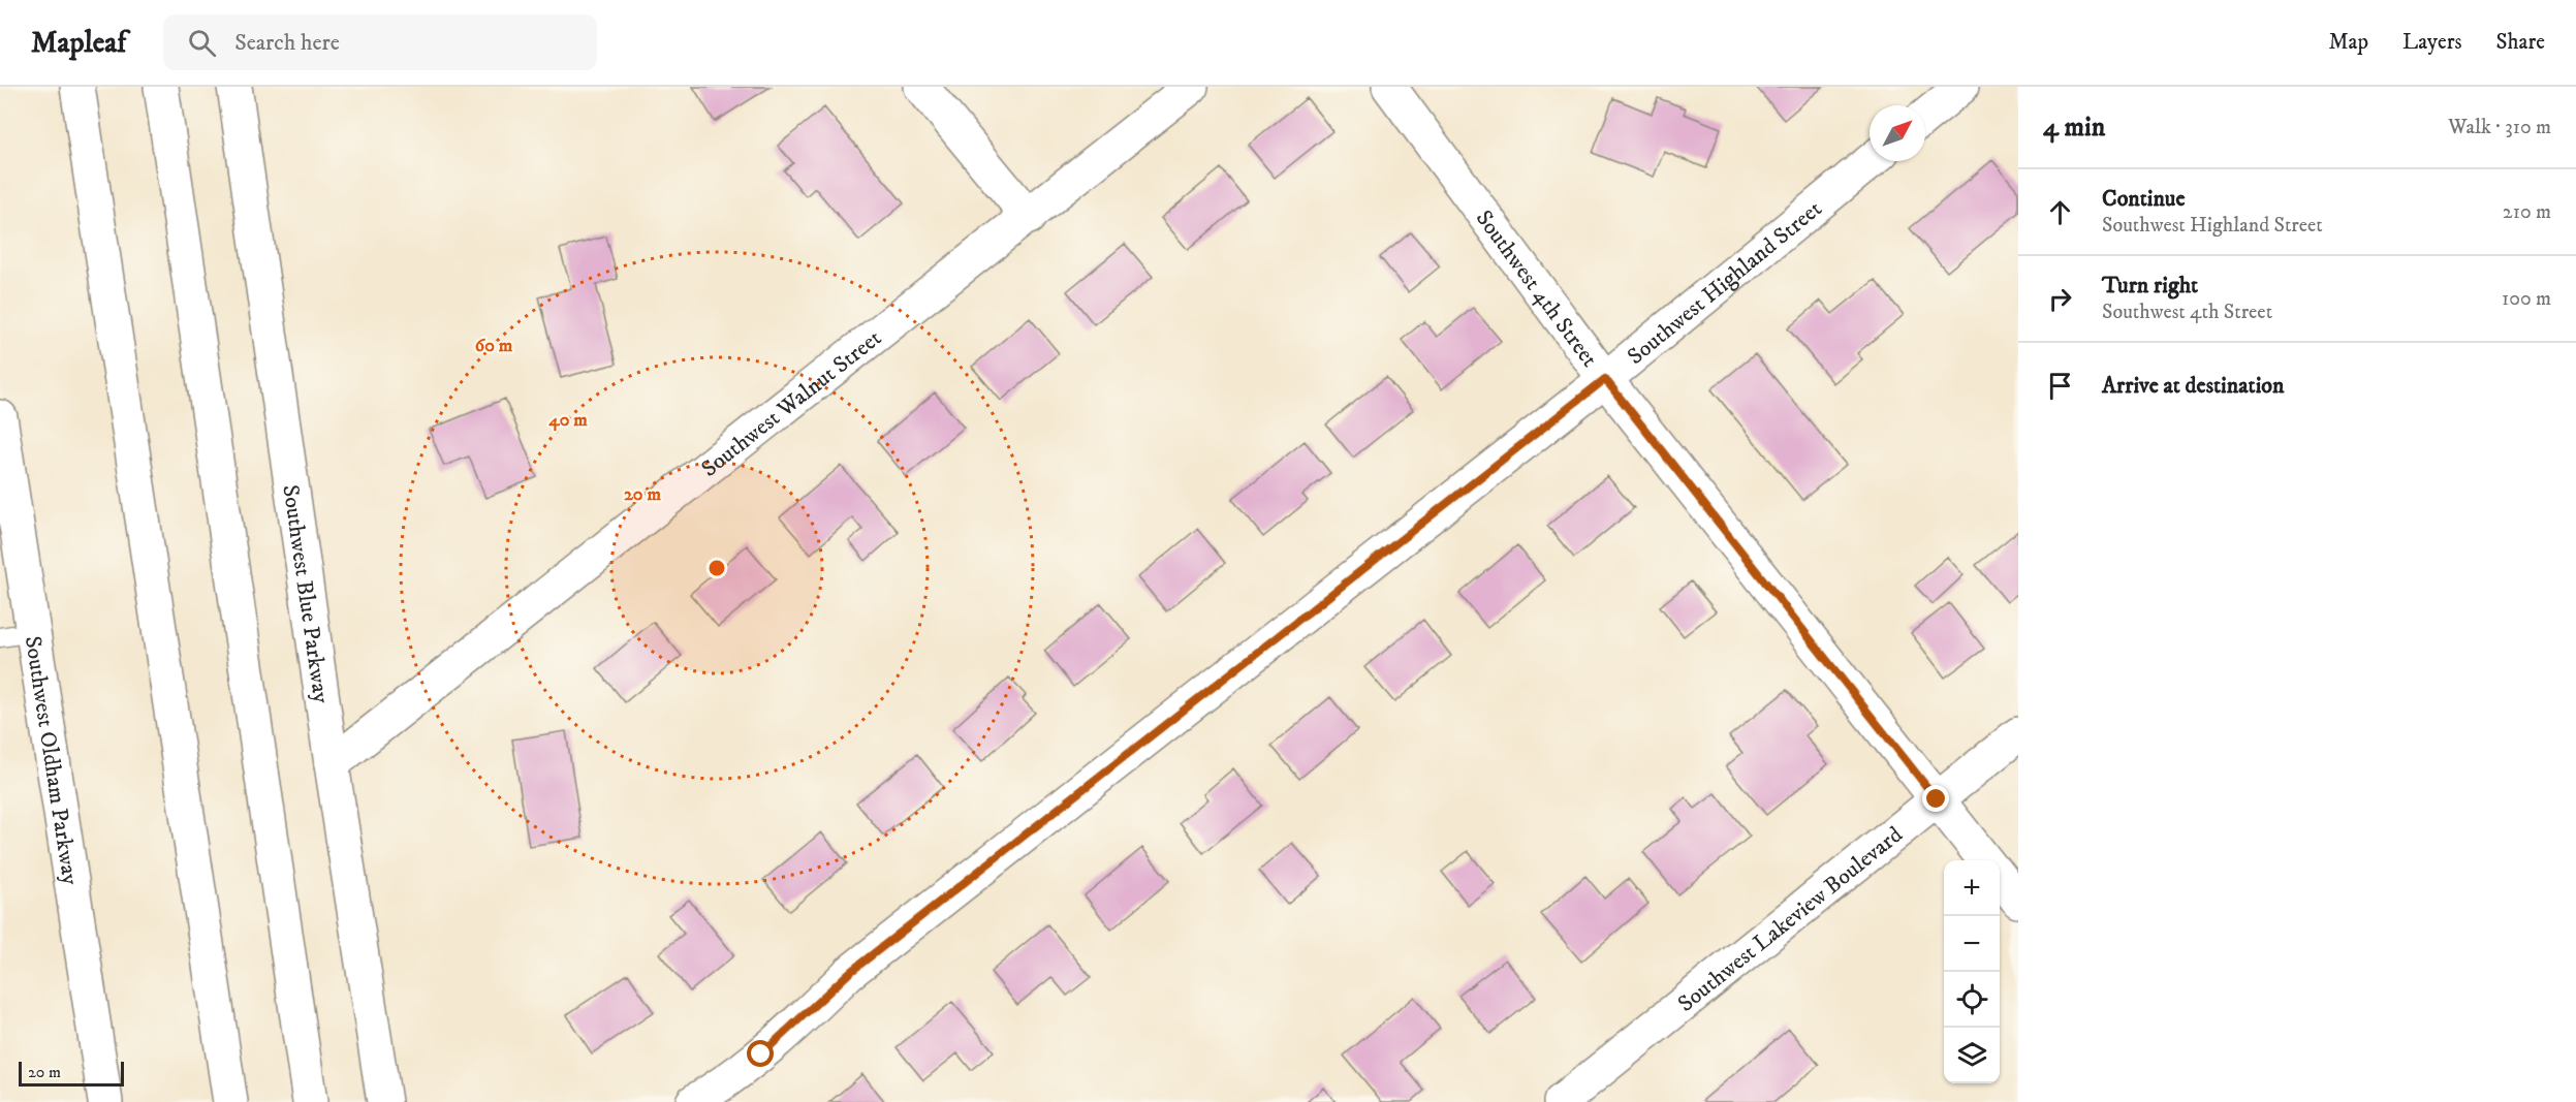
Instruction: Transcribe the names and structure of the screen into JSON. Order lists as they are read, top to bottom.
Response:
{
  "streets": {
    "main road": [
      "Southwest Highland Street",
      "Southwest 4th Street",
      "Southwest Walnut Street",
      "Southwest Blue Parkway",
      "Southwest Oldham Parkway",
      "Southwest Lakeview Boulevard"
    ]
  },
  "crossings": [
    ["Southwest Highland Street", "Southwest 4th Street"],
    ["Southwest 4th Street", "Southwest Lakeview Boulevard"],
    ["Southwest Walnut Street", "Southwest Blue Parkway"]
  ],
  "scale_bar": "20 m",
  "north": "top right",
  "page": {
    "header": "Mapleaf",
    "search": "Search here",
    "nav": ["Map", "Layers", "Share"],
    "heading": ["4 min", "Walk · 310 m"],
    "list": [
      ["Continue", "Southwest Highland Street", "210 m"],
      ["Turn right", "Southwest 4th Street", "100 m"],
      "Arrive at destination"
    ],
    "map_buttons": ["+", "−"],
    "scale": "20 m"
  },
  "rings": ["60 m", "40 m", "20 m"]
}
